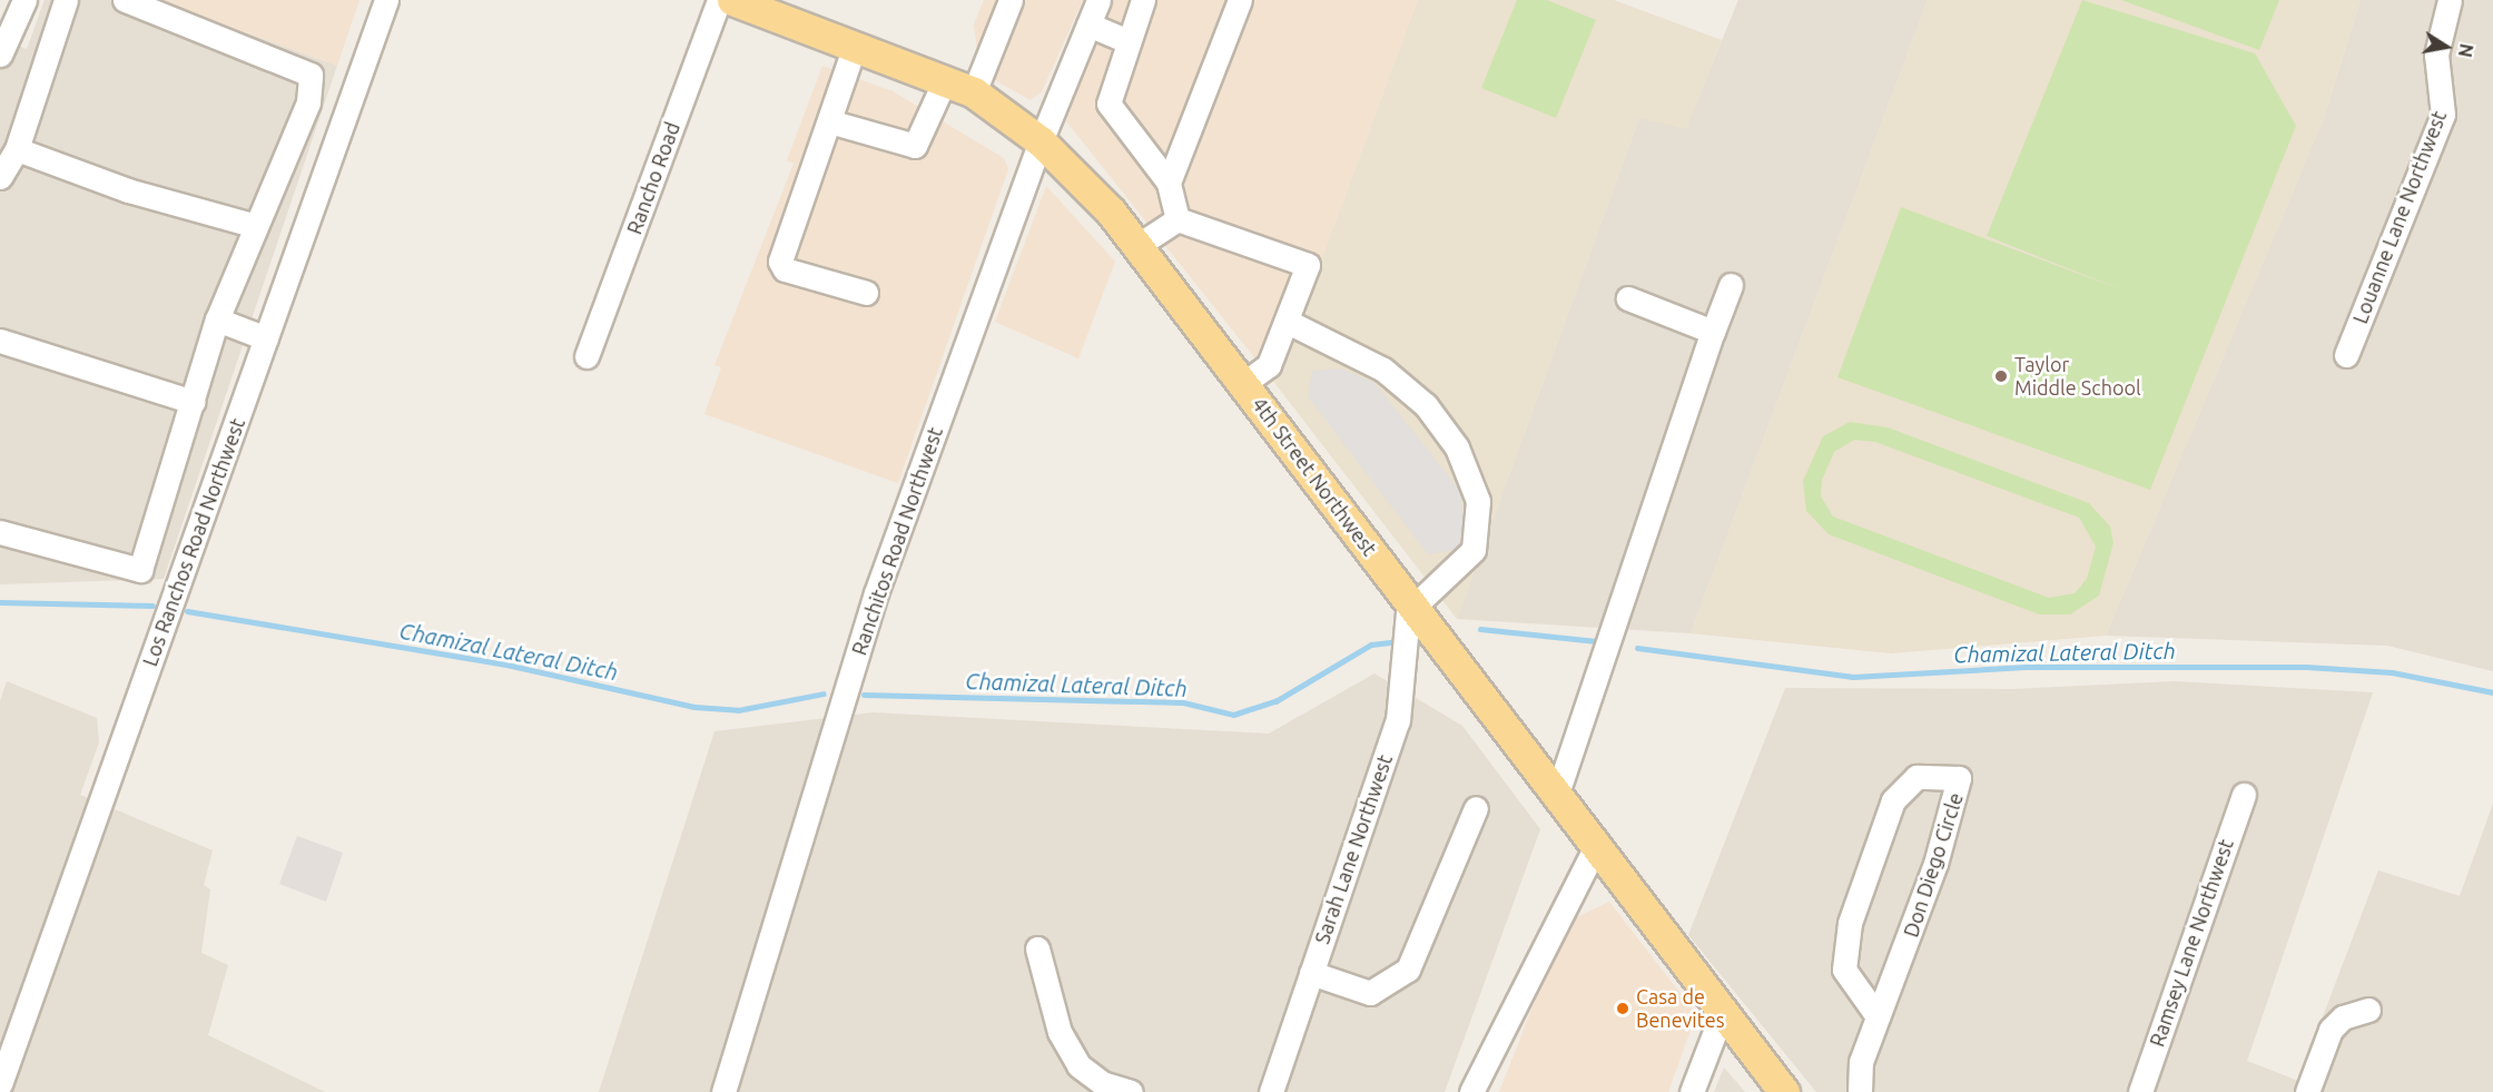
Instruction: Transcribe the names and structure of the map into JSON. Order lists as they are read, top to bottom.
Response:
{
  "streets": {
    "main road": ["4th Street Northwest"],
    "street": [
      "Rancho Road",
      "Louanne Lane Northwest",
      "Ranchitos Road Northwest",
      "Los Ranchos Road Northwest",
      "Sarah Lane Northwest",
      "Don Diego Circle",
      "Ramsey Lane Northwest"
    ]
  },
  "crossings": [
    ["4th Street Northwest", "Ranchitos Road Northwest"],
    ["4th Street Northwest", "Sarah Lane Northwest"]
  ],
  "water": ["Chamizal Lateral Ditch"],
  "places": ["Taylor Middle School", "Casa de Benevites"],
  "north": "right"
}
